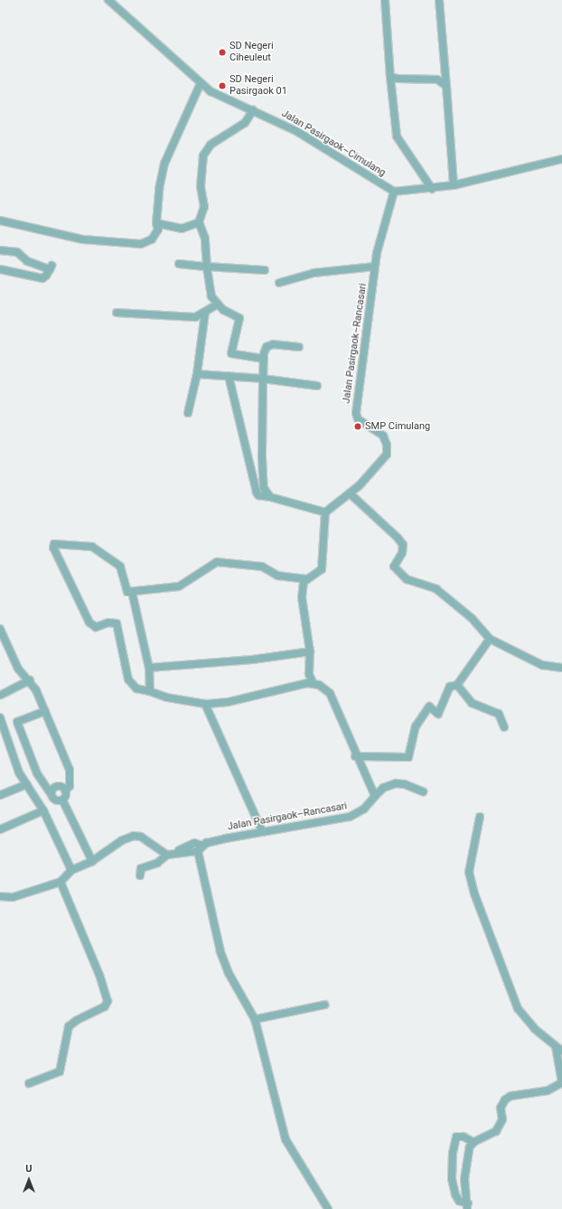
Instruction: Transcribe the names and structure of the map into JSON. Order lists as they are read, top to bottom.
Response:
{
  "streets": {
    "street": ["Jalan Pasirgaok–Cimulang", "Jalan Pasirgaok–Rancasari"]
  },
  "crossings": [
    ["Jalan Pasirgaok–Cimulang", "Jalan Pasirgaok–Rancasari"]
  ],
  "places": ["SD Negeri Ciheuleut", "SD Negeri Pasirgaok 01", "SMP Cimulang"],
  "north": "top"
}
